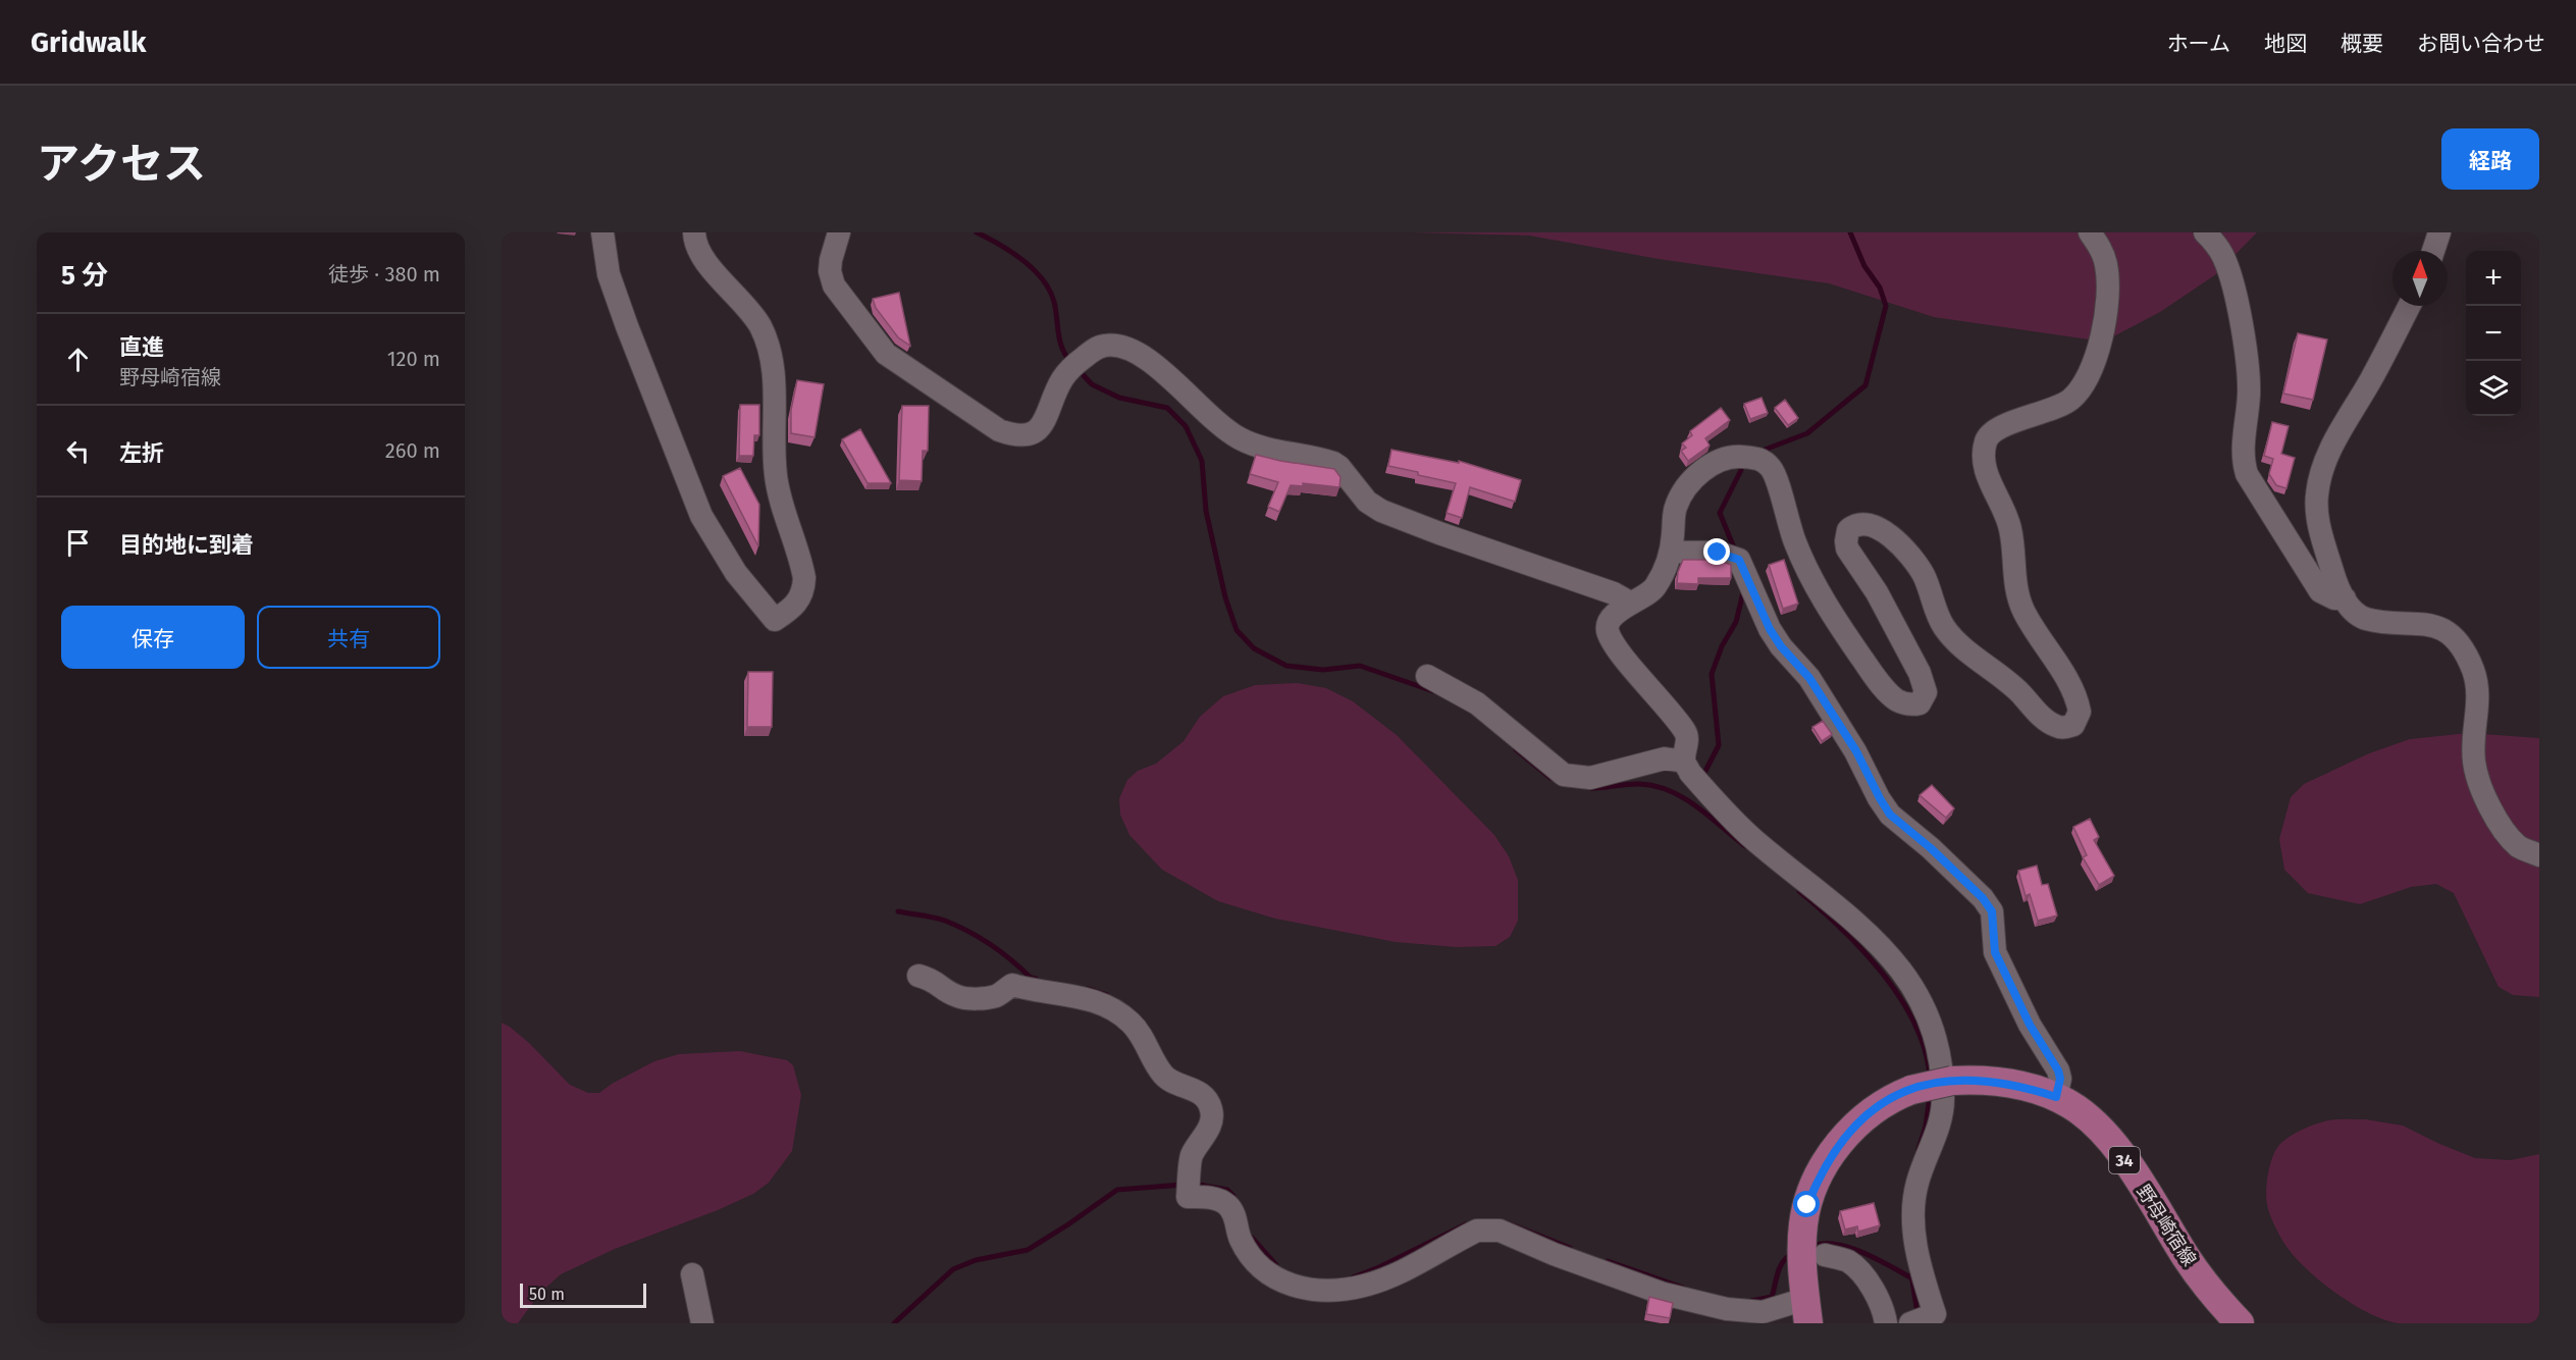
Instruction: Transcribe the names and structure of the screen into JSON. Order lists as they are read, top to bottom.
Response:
{
  "streets": {
    "main road": ["34", "野母崎宿線"]
  },
  "scale_bar": "50 m",
  "north": "top",
  "page": {
    "header": "Gridwalk",
    "nav": [
      "ホーム",
      "地図",
      "概要",
      "お問い合わせ"
    ],
    "title": "アクセス",
    "buttons": [
      "経路",
      ["保存", "共有"]
    ],
    "heading": ["5 分", "徒歩 · 380 m"],
    "map_buttons": ["+", "−"],
    "list": [
      ["直進", "野母崎宿線", "120 m"],
      ["左折", "260 m"],
      "目的地に到着"
    ],
    "scale": "50 m"
  }
}
